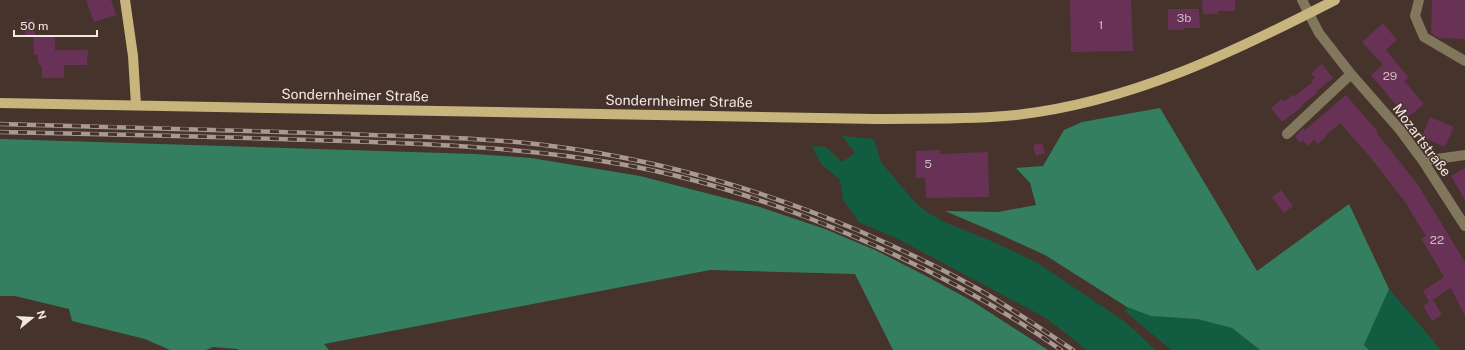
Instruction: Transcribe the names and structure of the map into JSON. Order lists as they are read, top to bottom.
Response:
{
  "streets": {
    "main road": ["Sondernheimer Straße"],
    "street": ["Mozartstraße"]
  },
  "crossings": [
    ["Sondernheimer Straße", "Mozartstraße"]
  ],
  "house_numbers": [
    "3b",
    "1",
    "29",
    "5",
    "22"
  ],
  "scale_bar": "50 m",
  "north": "right"
}
